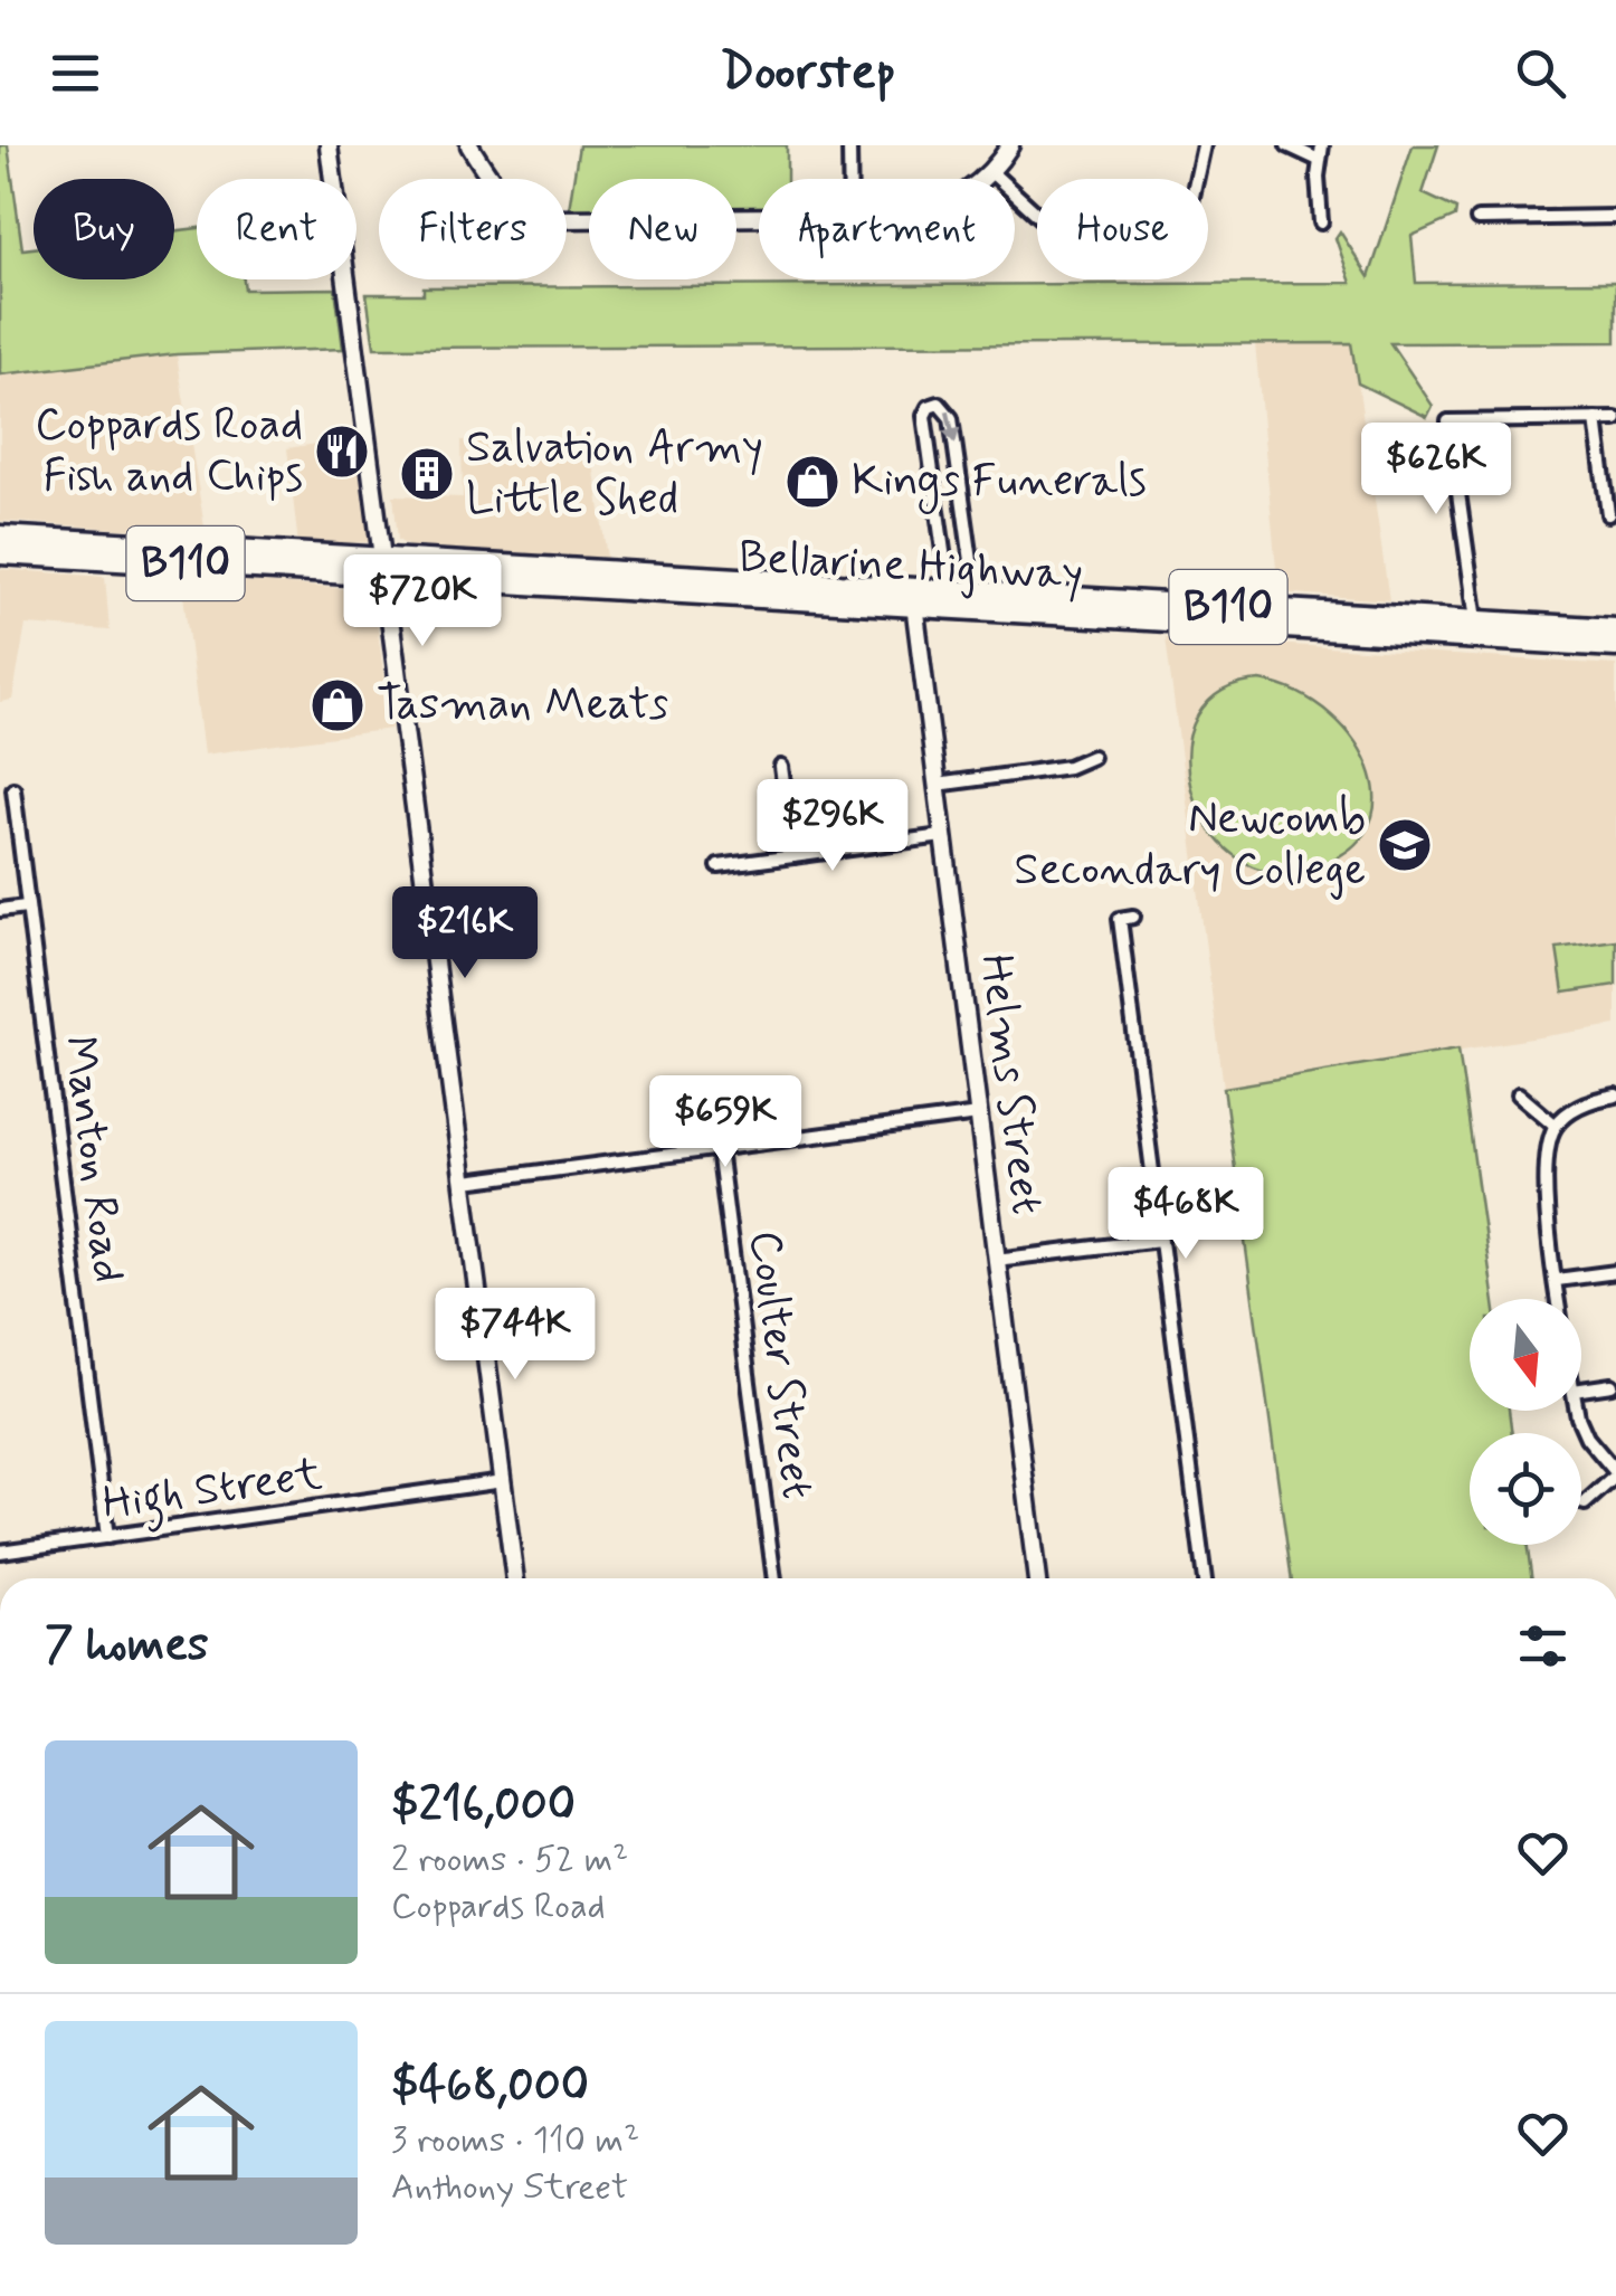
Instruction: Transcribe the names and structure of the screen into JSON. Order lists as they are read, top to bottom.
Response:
{
  "streets": {
    "highway": ["B110", "Bellarine Highway"],
    "street": [
      "Helms Street",
      "Manton Road",
      "Coulter Street",
      "High Street"
    ]
  },
  "crossings": [
    ["Bellarine Highway", "Helms Street"],
    ["Manton Road", "High Street"]
  ],
  "places": {
    "restaurant": ["Coppards Road Fish and Chips"],
    "building": ["Salvation Army Little Shed"],
    "shop": ["Kings Funerals", "Tasman Meats"],
    "school or university": ["Newcomb Secondary College"]
  },
  "north": "bottom",
  "page": {
    "header": "Doorstep",
    "chip": [
      "Buy",
      "Rent",
      "Filters",
      "New",
      "Apartment",
      "House"
    ],
    "price": [
      "$626K",
      "$720K",
      "$296K",
      "$216K",
      "$659K",
      "$468K",
      "$744K"
    ],
    "heading": "7 homes",
    "list": [
      {
        "name": "$216,000",
        "note": "2 rooms · 52 m² · Coppards Road"
      },
      {
        "name": "$468,000",
        "note": "3 rooms · 110 m² · Anthony Street"
      }
    ]
  }
}
